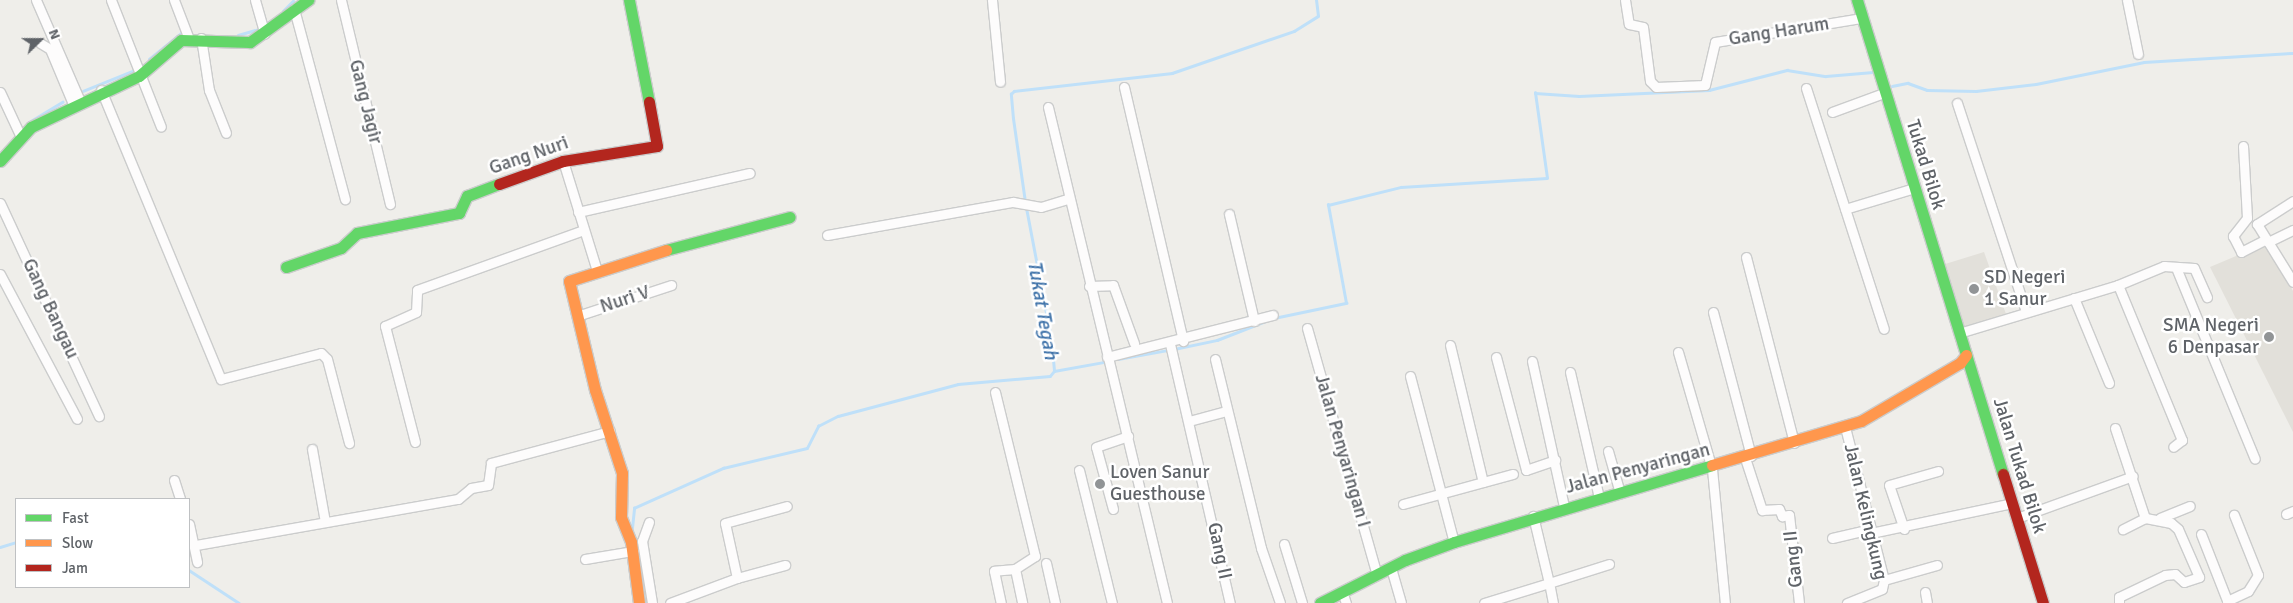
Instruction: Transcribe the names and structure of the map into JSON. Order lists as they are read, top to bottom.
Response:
{
  "streets": {
    "street": [
      "Gang Harum",
      "Gang Jagir",
      "Gang Nuri",
      "Tukad Bilok",
      "Nuri V",
      "Gang Bangau",
      "Jalan Penyaringan I",
      "Jalan Tukad Bilok",
      "Jalan Penyaringan",
      "Jalan Kelingkung",
      "Gang II"
    ]
  },
  "crossings": [
    ["Gang Harum", "Tukad Bilok"],
    ["Tukad Bilok", "Jalan Tukad Bilok"],
    ["Jalan Penyaringan I", "Jalan Penyaringan"],
    ["Jalan Tukad Bilok", "Jalan Penyaringan"],
    ["Jalan Penyaringan", "Jalan Kelingkung"],
    ["Jalan Penyaringan", "Gang II"]
  ],
  "water": ["Tukat Tegah"],
  "places": ["SD Negeri 1 Sanur", "SMA Negeri 6 Denpasar", "Loven Sanur Guesthouse"],
  "legend": ["Fast", "Slow", "Jam"],
  "north": "right"
}
